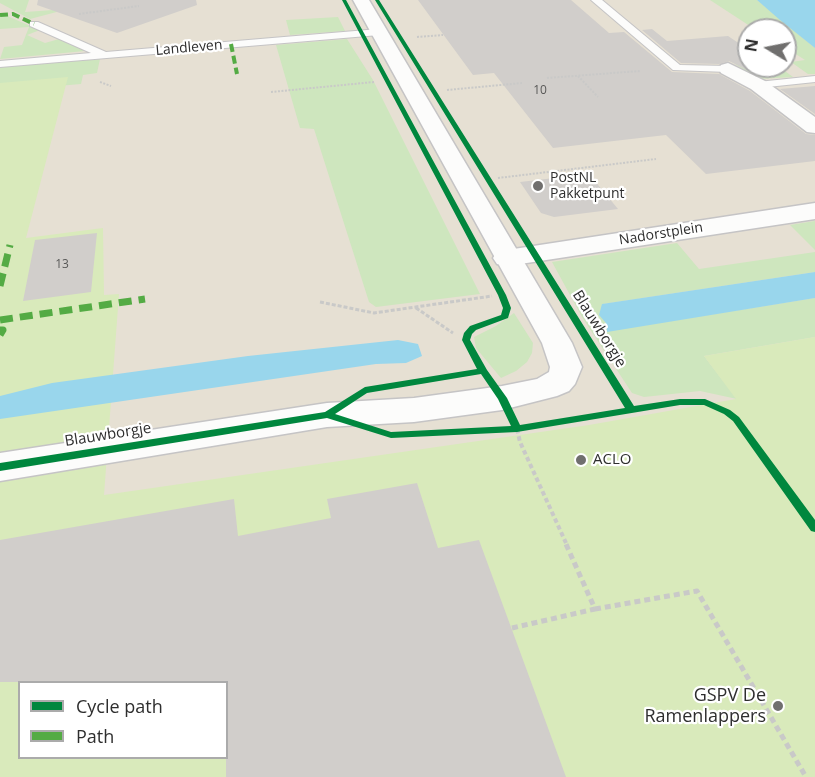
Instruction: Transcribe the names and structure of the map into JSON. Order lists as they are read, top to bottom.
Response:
{
  "streets": {
    "street": ["Nadorstplein", "Blauwborgje"],
    "lane": ["Landleven"]
  },
  "crossings": [
    ["Landleven", "Blauwborgje"],
    ["Nadorstplein", "Blauwborgje"]
  ],
  "places": ["PostNL Pakketpunt", "ACLO", "GSPV De Ramenlappers"],
  "house_numbers": ["10", "13"],
  "legend": ["Cycle path", "Path"],
  "north": "left"
}
